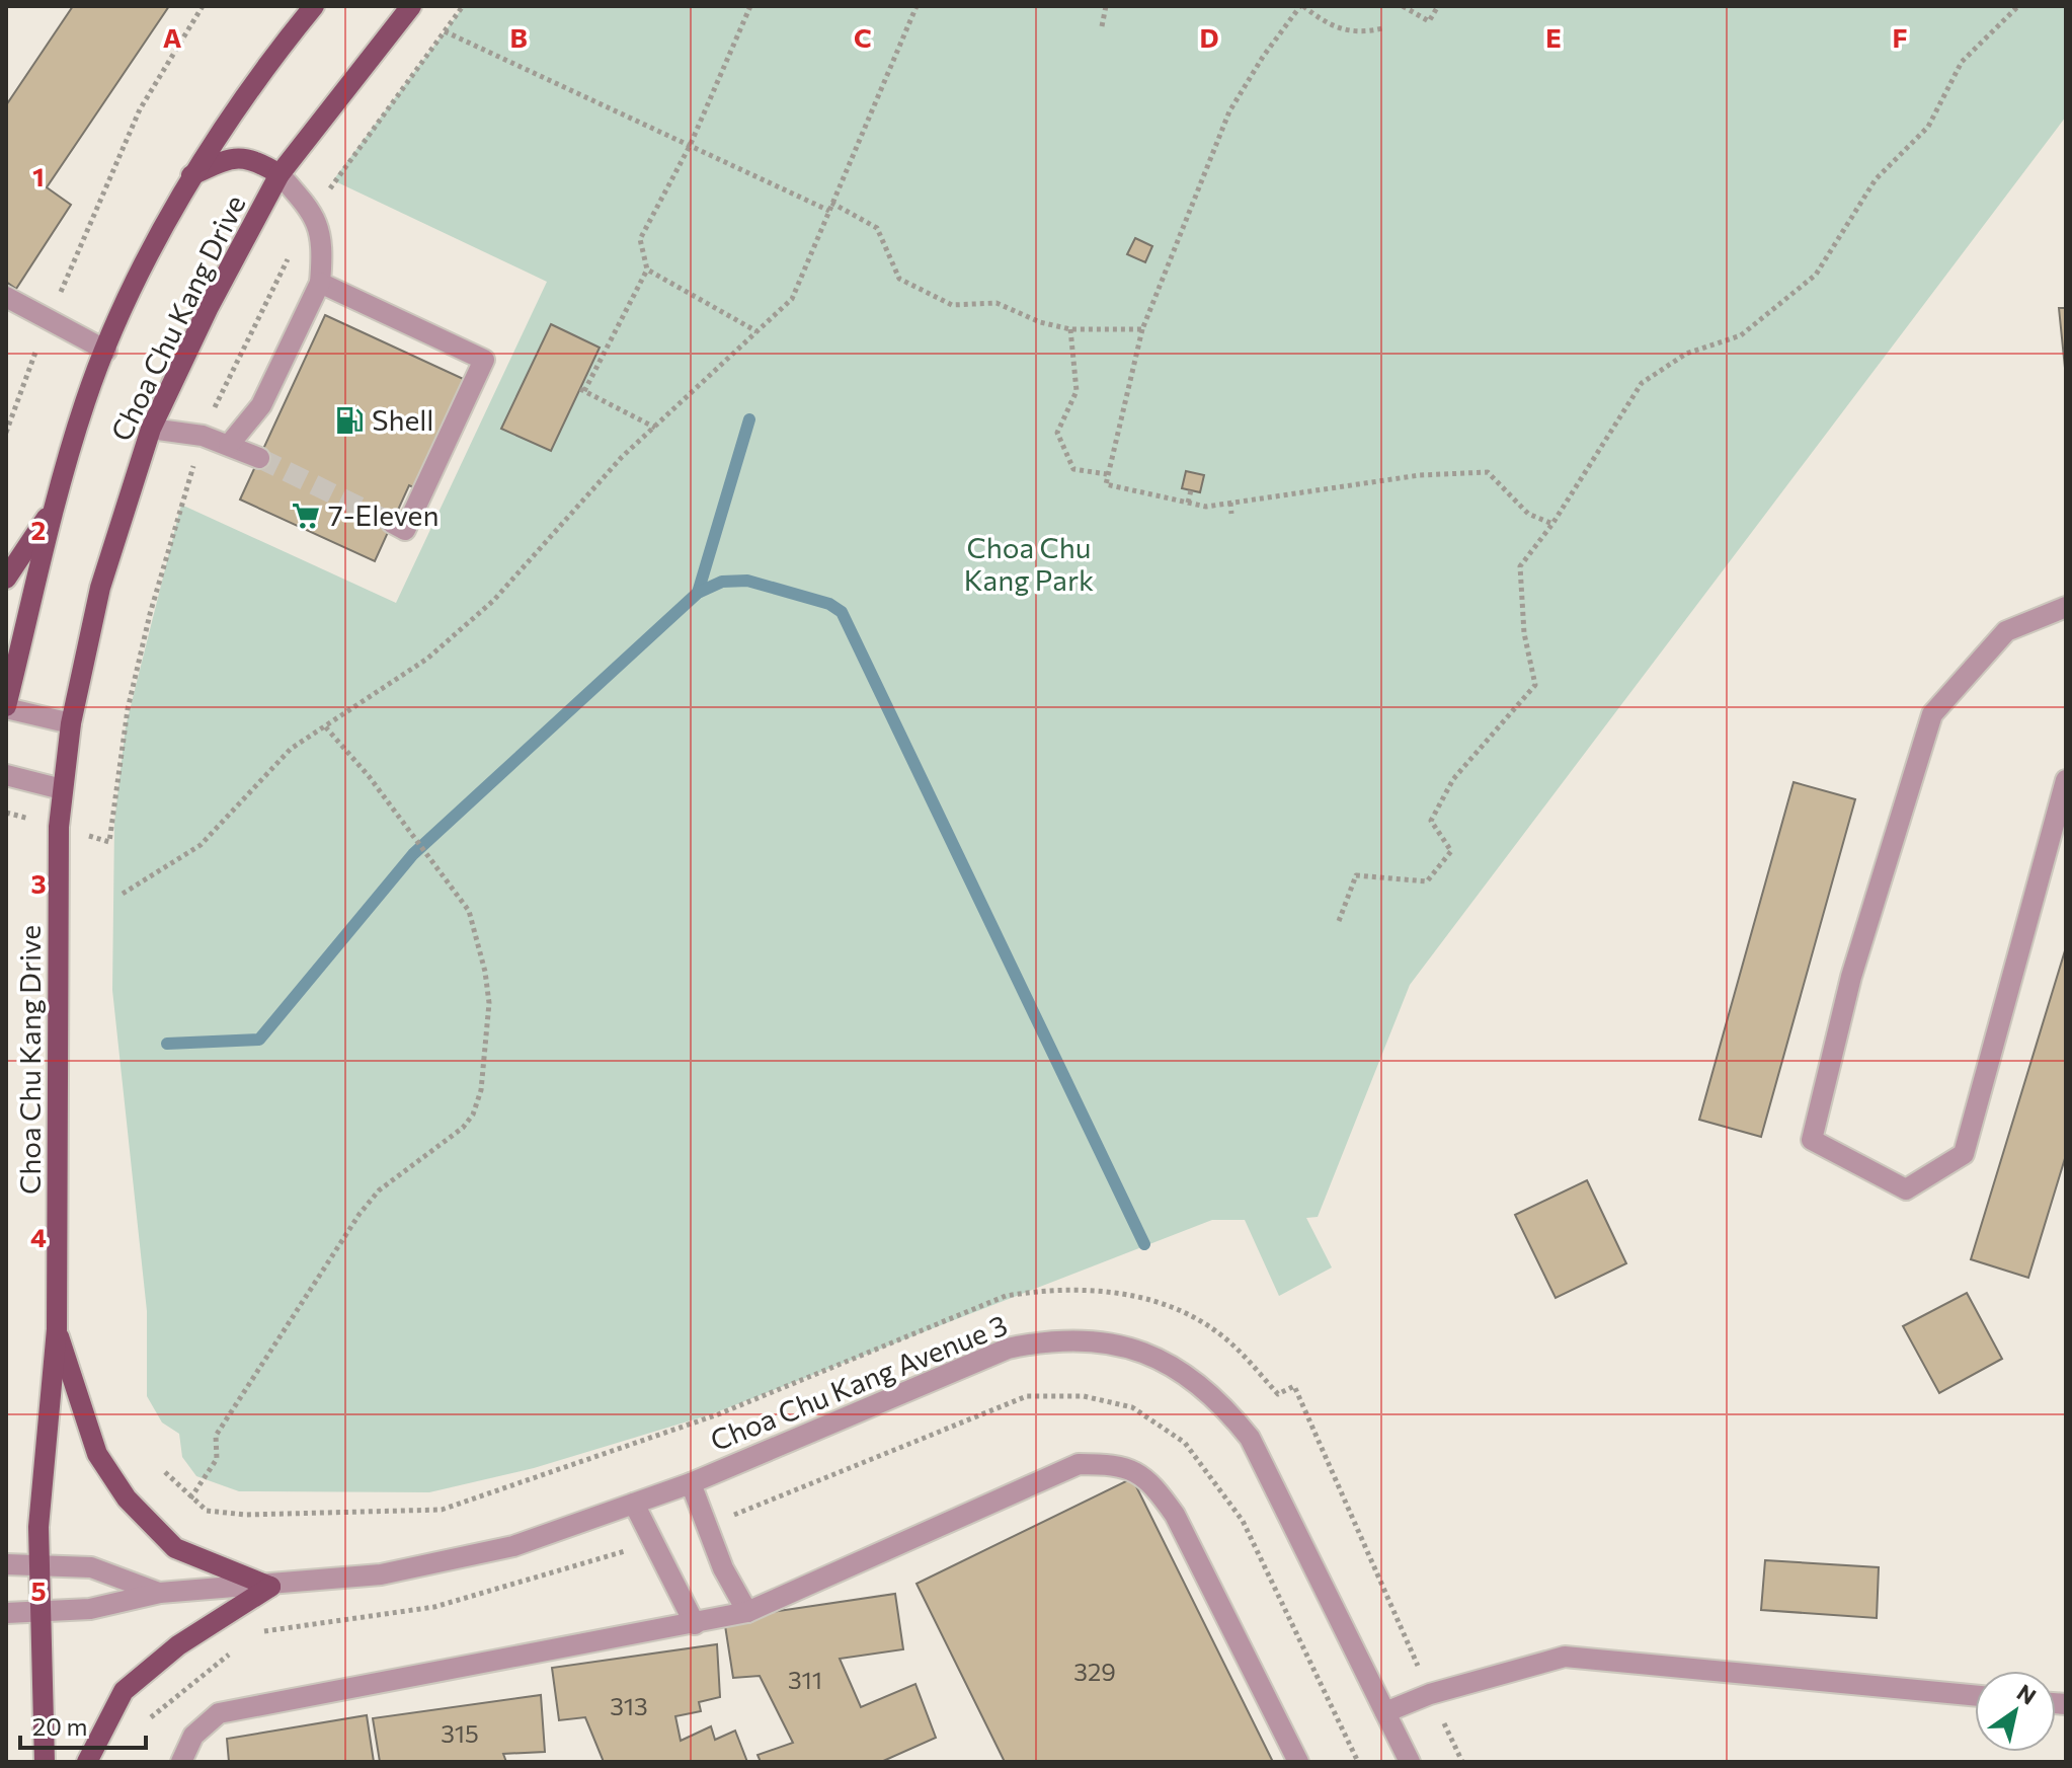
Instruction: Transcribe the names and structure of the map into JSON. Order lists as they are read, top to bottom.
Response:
{
  "streets": {
    "main road": ["Choa Chu Kang Drive"],
    "street": ["Choa Chu Kang Avenue 3"]
  },
  "crossings": [
    ["Choa Chu Kang Drive", "Choa Chu Kang Avenue 3"]
  ],
  "parks": ["Choa Chu Kang Park"],
  "places": {
    "fuel station": ["Shell"],
    "supermarket": ["7-Eleven"]
  },
  "house_numbers": [
    "329",
    "311",
    "313",
    "315"
  ],
  "scale_bar": "20 m",
  "north": "top right",
  "grid": {
    "columns": [
      "A",
      "B",
      "C",
      "D",
      "E",
      "F"
    ],
    "rows": [
      "1",
      "2",
      "3",
      "4",
      "5"
    ]
  }
}
